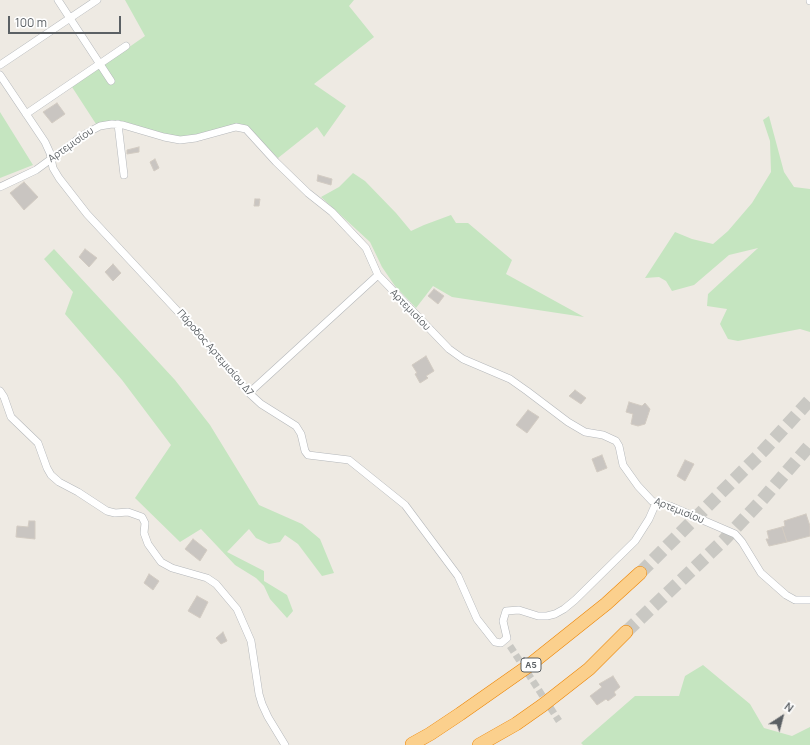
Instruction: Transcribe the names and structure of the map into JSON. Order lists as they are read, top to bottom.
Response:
{
  "streets": {
    "highway": ["Α5"],
    "street": ["Αρτεμισίου", "Πάροδος Αρτεμισίου Δ7"]
  },
  "crossings": [
    ["Αρτεμισίου", "Πάροδος Αρτεμισίου Δ7"]
  ],
  "scale_bar": "100 m",
  "north": "top right"
}
